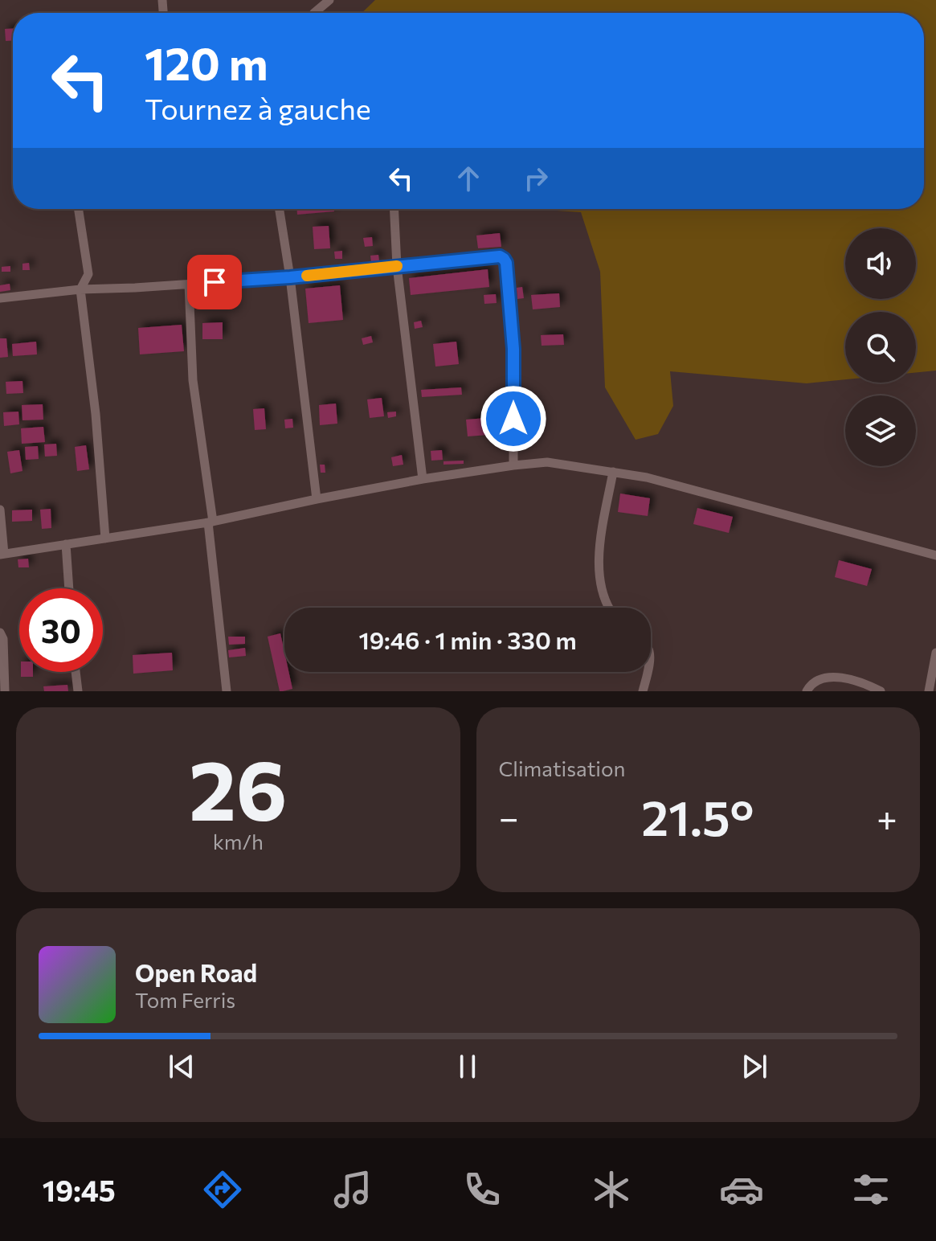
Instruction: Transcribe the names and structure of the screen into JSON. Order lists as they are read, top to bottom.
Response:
{
  "page": {
    "turn": ["120 m", "Tournez à gauche"],
    "limit": "30",
    "trip": "19:46 · 1 min · 330 m",
    "tile": [
      ["26", "km/h"],
      "Climatisation"
    ],
    "heat": ["−", "21.5°", "+"],
    "song": ["Open Road", "Tom Ferris"],
    "tabs": "19:45"
  }
}
